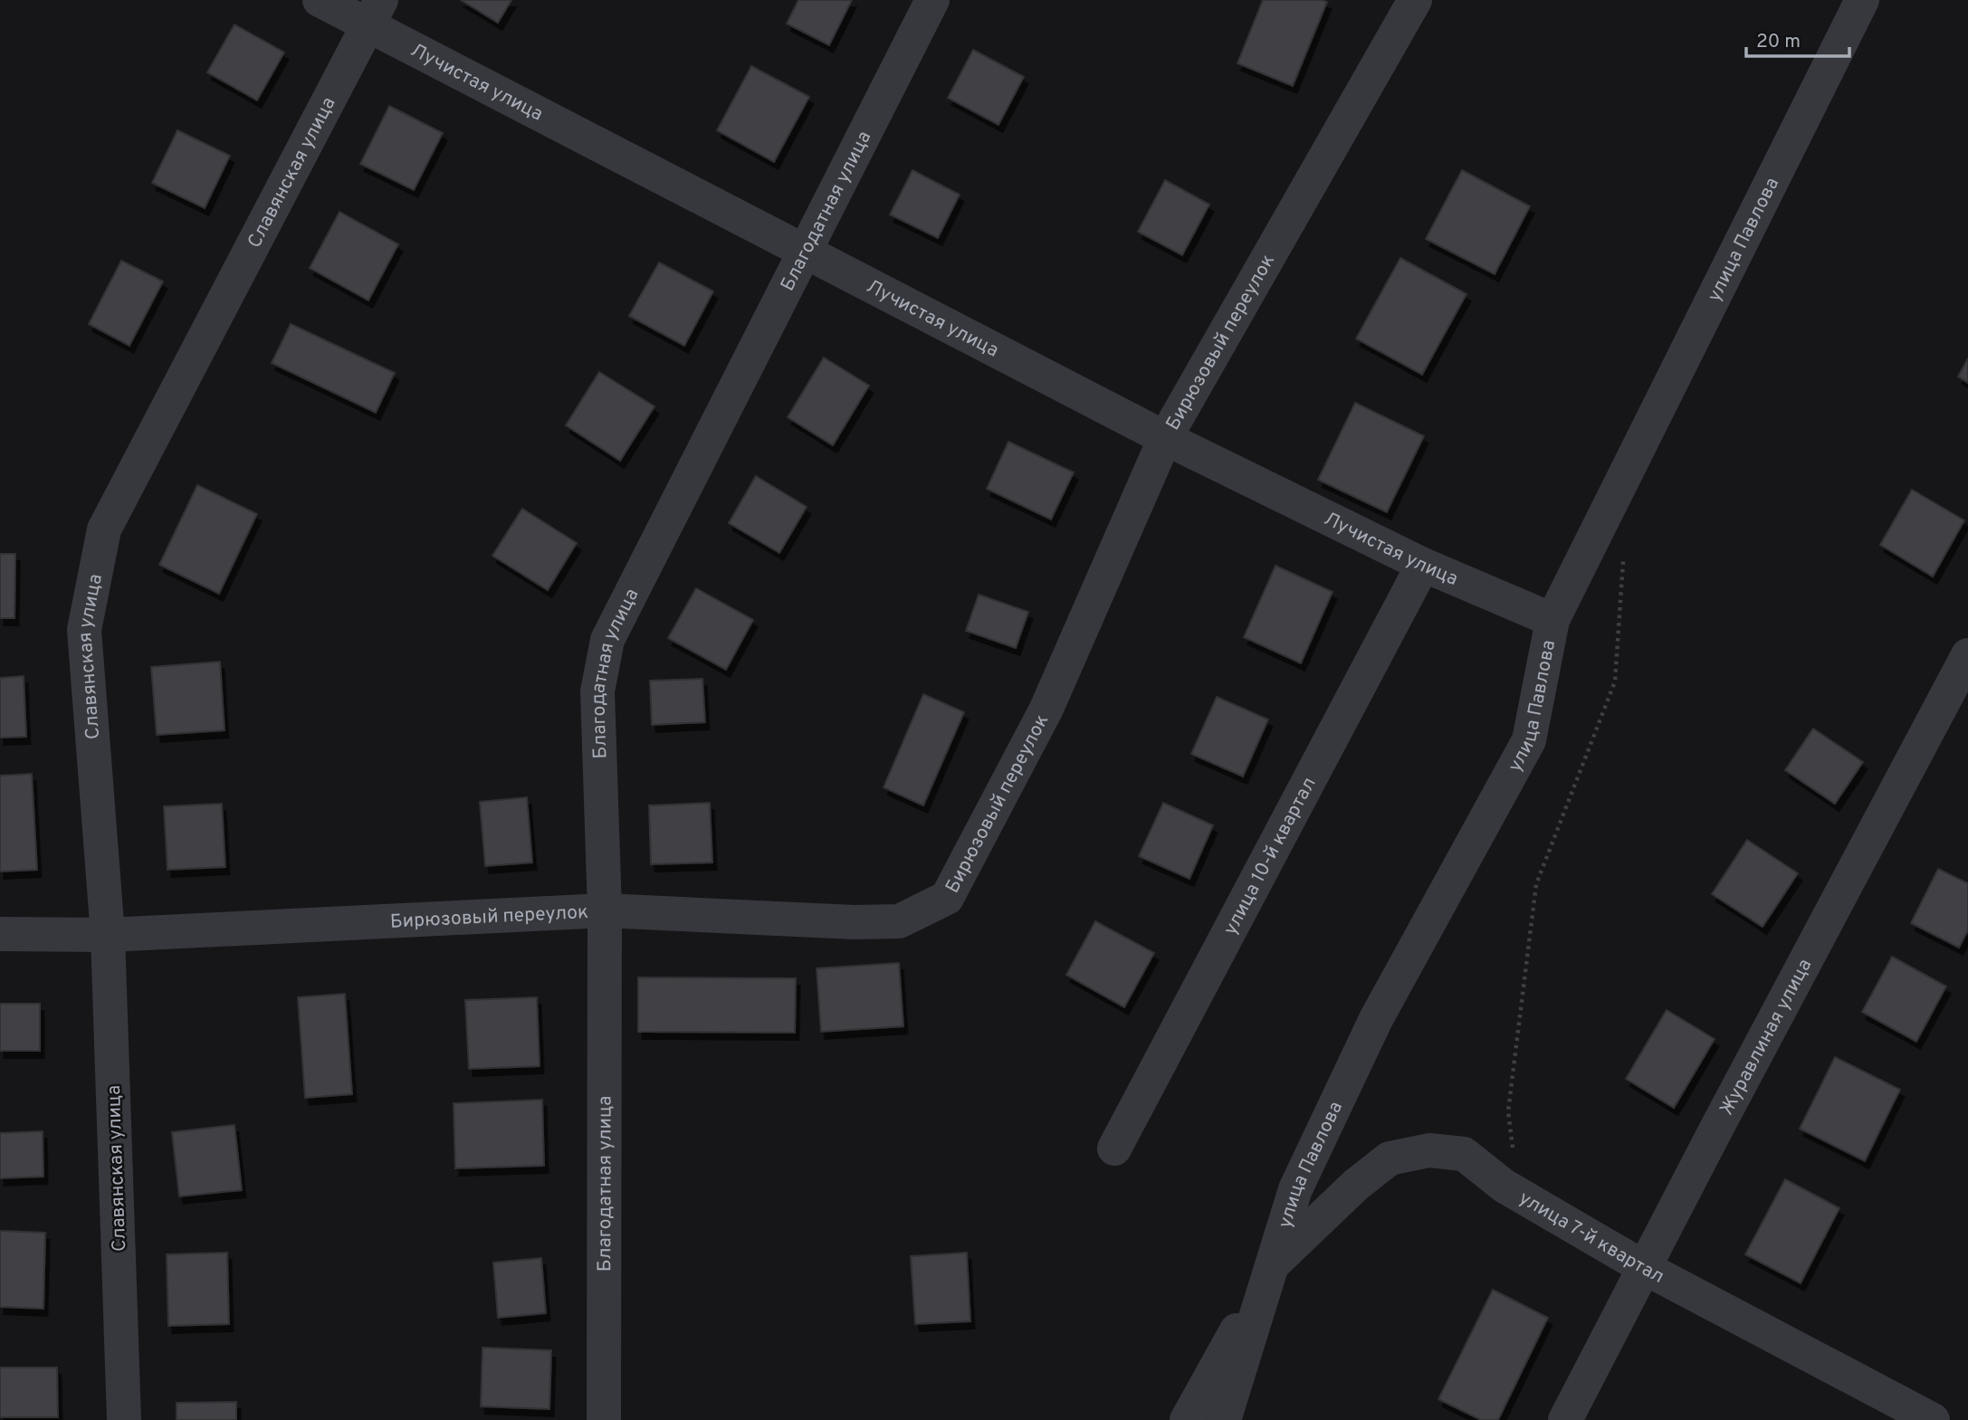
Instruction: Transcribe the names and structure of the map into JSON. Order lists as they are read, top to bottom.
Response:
{
  "streets": {
    "street": [
      "Лучистая улица",
      "Славянская улица",
      "Благодатная улица",
      "улица Павлова",
      "Бирюзовый переулок",
      "улица 10-й квартал",
      "Журавлиная улица",
      "улица 7-й квартал"
    ]
  },
  "crossings": [
    ["Лучистая улица", "Славянская улица"],
    ["Лучистая улица", "Благодатная улица"],
    ["Лучистая улица", "улица Павлова"],
    ["Лучистая улица", "Бирюзовый переулок"],
    ["Лучистая улица", "улица 10-й квартал"],
    ["Славянская улица", "Бирюзовый переулок"],
    ["Благодатная улица", "Бирюзовый переулок"],
    ["улица Павлова", "улица 7-й квартал"],
    ["Журавлиная улица", "улица 7-й квартал"]
  ],
  "scale_bar": "20 m"
}
